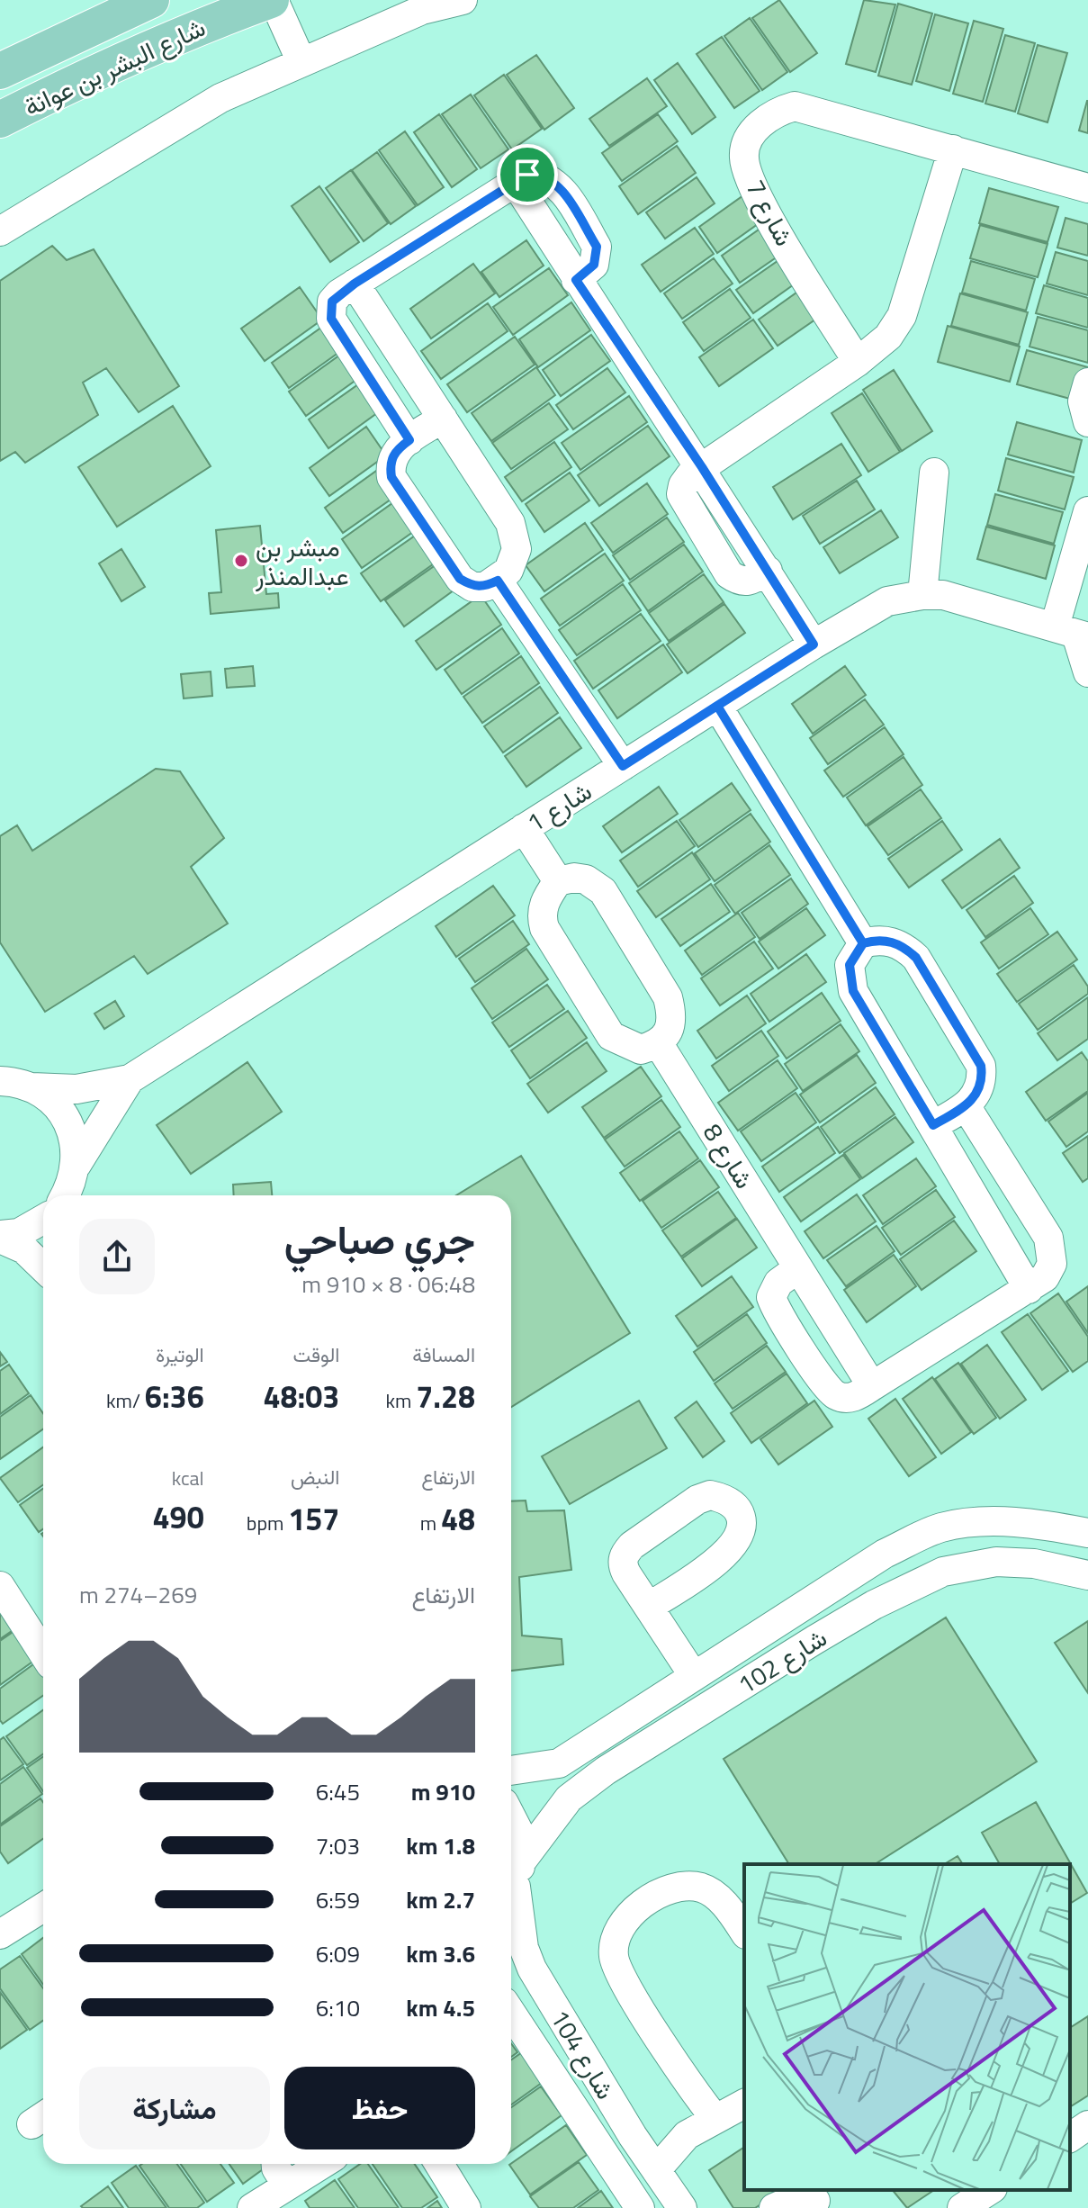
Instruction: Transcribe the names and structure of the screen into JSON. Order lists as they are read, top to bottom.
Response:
{
  "streets": {
    "main road": ["شارع البشر بن عوانة"],
    "street": [
      "شارع 7",
      "شارع 1",
      "شارع 8",
      "شارع 102",
      "شارع 104"
    ]
  },
  "crossings": [
    ["شارع 102", "شارع 104"]
  ],
  "places": ["مبشر بن عبدالمنذر"],
  "page": {
    "heading": ["جري صباحي", "06:48 · 8 × 910 m"],
    "stats": [
      ["المسافة", "7.28 km"],
      ["الوقت", "48:03"],
      ["الوتيرة", "6:36 /km"],
      ["الارتفاع", "48 m"],
      ["النبض", "157 bpm"],
      ["kcal", "490"]
    ],
    "chart": ["الارتفاع", "269–274 m"],
    "list": [
      {
        "name": "910 m",
        "note": "6:45"
      },
      {
        "name": "1.8 km",
        "note": "7:03"
      },
      {
        "name": "2.7 km",
        "note": "6:59"
      },
      {
        "name": "3.6 km",
        "note": "6:09"
      },
      {
        "name": "4.5 km",
        "note": "6:10"
      }
    ],
    "buttons": ["حفظ", "مشاركة"]
  }
}
